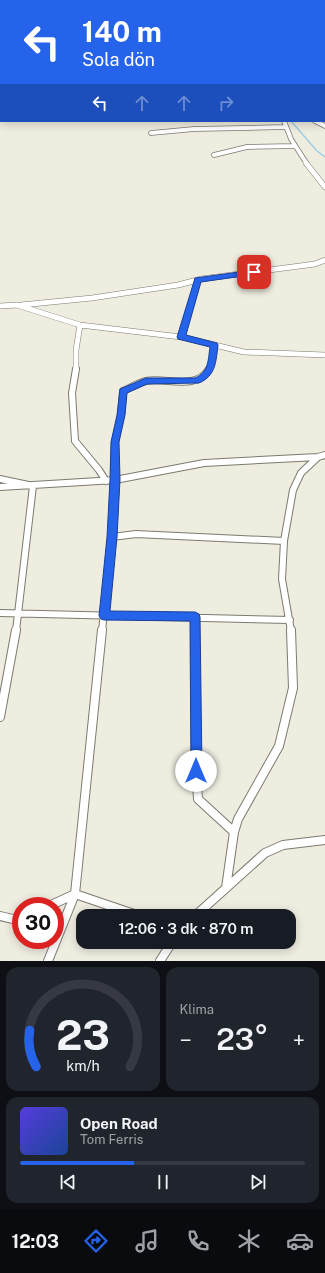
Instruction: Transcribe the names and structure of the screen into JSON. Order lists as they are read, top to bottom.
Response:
{
  "page": {
    "turn": ["140 m", "Sola dön"],
    "limit": "30",
    "trip": "12:06 · 3 dk · 870 m",
    "tile": "Klima",
    "heat": ["−", "23°", "+"],
    "song": ["Open Road", "Tom Ferris"],
    "tabs": "12:03",
    "gauge": ["23", "km/h"]
  }
}
